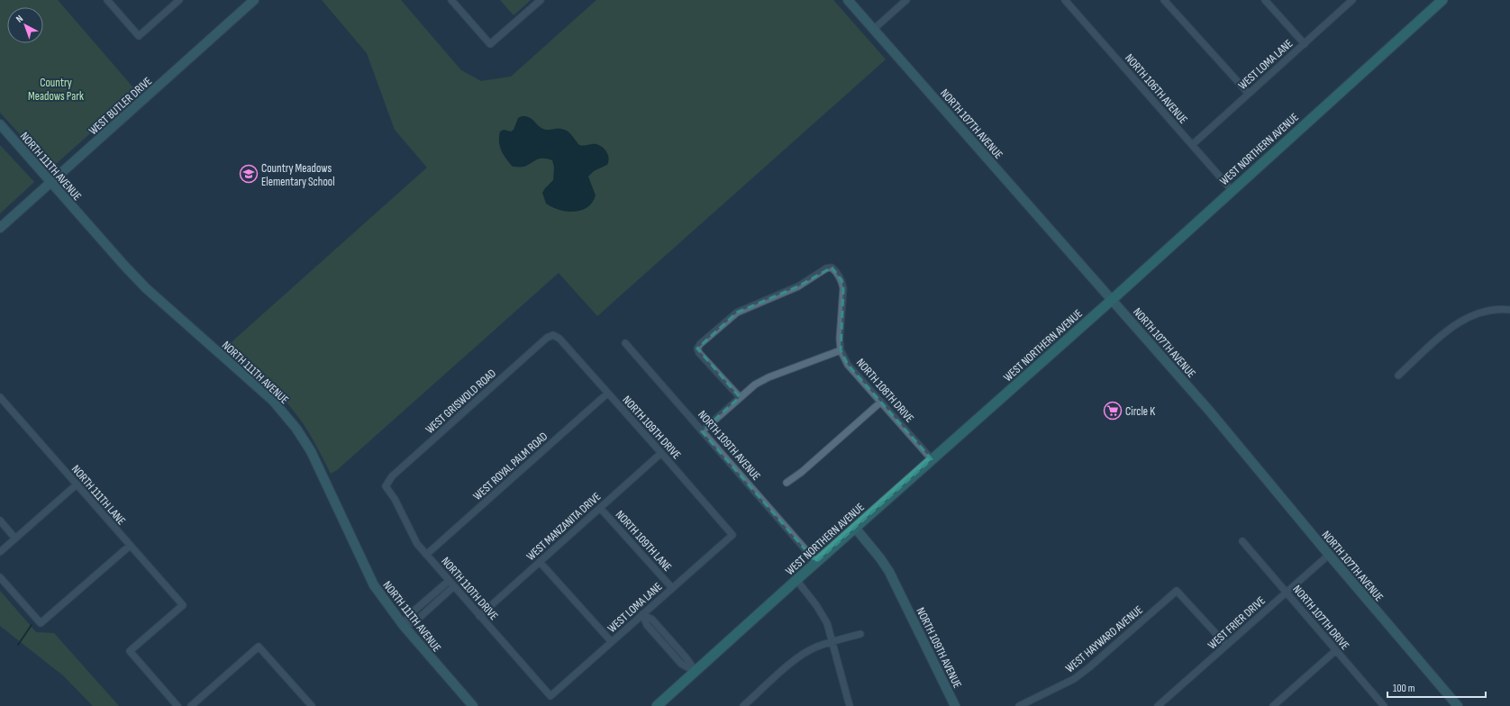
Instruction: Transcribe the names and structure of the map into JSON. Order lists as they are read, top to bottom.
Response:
{
  "streets": {
    "main road": ["WEST NORTHERN AVENUE"],
    "street": [
      "WEST LOMA LANE",
      "NORTH 106TH AVENUE",
      "WEST BUTLER DRIVE",
      "NORTH 107TH AVENUE",
      "NORTH 111TH AVENUE",
      "NORTH 108TH DRIVE",
      "WEST GRISWOLD ROAD",
      "NORTH 109TH DRIVE",
      "NORTH 109TH AVENUE",
      "WEST ROYAL PALM ROAD",
      "NORTH 111TH LANE",
      "WEST MANZANITA DRIVE",
      "NORTH 109TH LANE",
      "NORTH 110TH DRIVE",
      "NORTH 107TH DRIVE",
      "WEST FRIER DRIVE",
      "WEST HAYWARD AVENUE"
    ]
  },
  "crossings": [
    ["WEST LOMA LANE", "NORTH 106TH AVENUE"],
    ["WEST LOMA LANE", "NORTH 109TH DRIVE"],
    ["WEST LOMA LANE", "NORTH 109TH LANE"],
    ["WEST LOMA LANE", "NORTH 110TH DRIVE"],
    ["NORTH 106TH AVENUE", "WEST NORTHERN AVENUE"],
    ["WEST BUTLER DRIVE", "NORTH 111TH AVENUE"],
    ["NORTH 107TH AVENUE", "WEST NORTHERN AVENUE"],
    ["NORTH 107TH AVENUE", "WEST FRIER DRIVE"],
    ["WEST NORTHERN AVENUE", "NORTH 108TH DRIVE"],
    ["WEST NORTHERN AVENUE", "NORTH 109TH AVENUE"],
    ["WEST GRISWOLD ROAD", "NORTH 109TH DRIVE"],
    ["WEST GRISWOLD ROAD", "NORTH 110TH DRIVE"],
    ["NORTH 109TH DRIVE", "WEST ROYAL PALM ROAD"],
    ["NORTH 109TH DRIVE", "WEST MANZANITA DRIVE"],
    ["WEST ROYAL PALM ROAD", "NORTH 110TH DRIVE"],
    ["WEST MANZANITA DRIVE", "NORTH 109TH LANE"],
    ["WEST MANZANITA DRIVE", "NORTH 110TH DRIVE"],
    ["NORTH 107TH DRIVE", "WEST FRIER DRIVE"],
    ["WEST FRIER DRIVE", "WEST HAYWARD AVENUE"]
  ],
  "parks": ["Country Meadows Park"],
  "places": {
    "school or university": ["Country Meadows Elementary School"],
    "supermarket": ["Circle K"]
  },
  "scale_bar": "100 m",
  "north": "top left"
}
